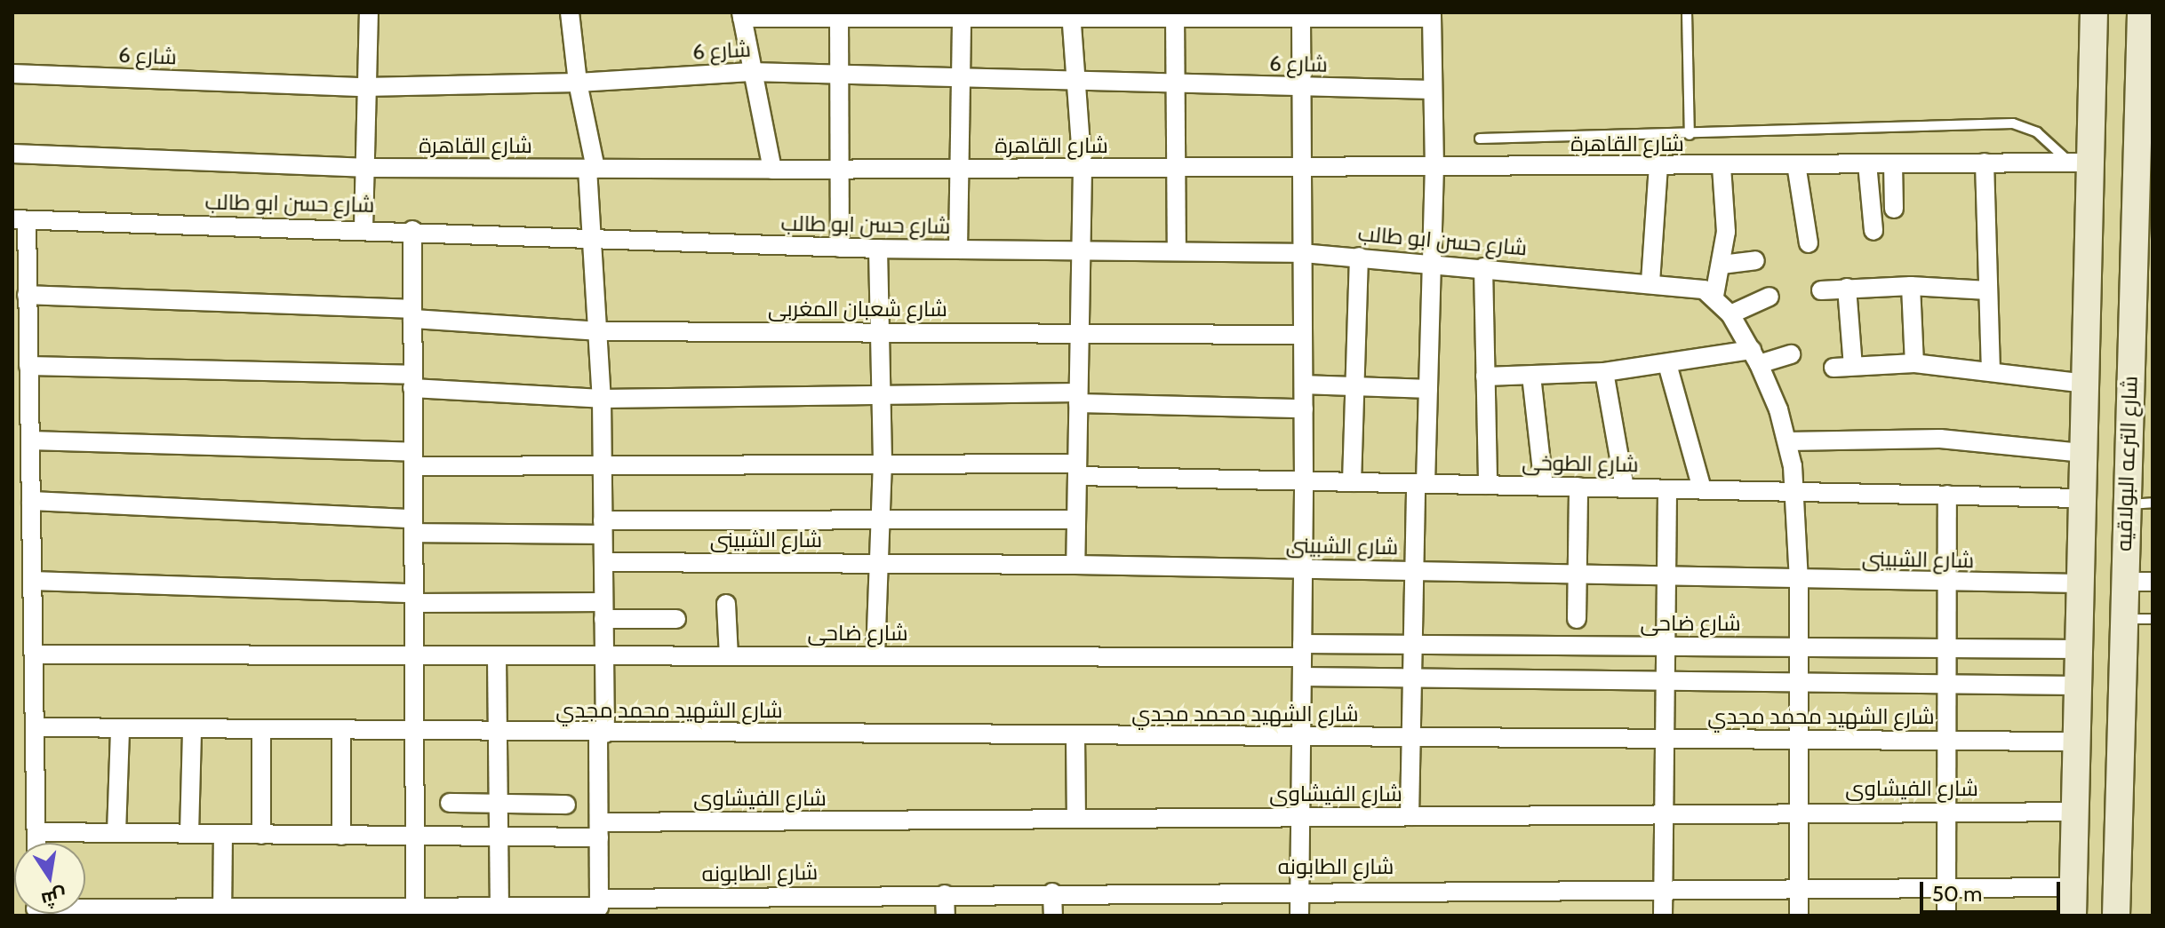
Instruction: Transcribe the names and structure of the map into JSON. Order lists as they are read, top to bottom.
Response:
{
  "streets": {
    "street": [
      "شارع 6",
      "شارع القاهرة",
      "شارع حسن ابو طالب",
      "شارع شعبان المغربى",
      "شارع الطوخى",
      "شارع الترعه البولاقيه",
      "شارع الشبينى",
      "شارع ضاحى",
      "شارع الشهيد محمد مجدي",
      "شارع الفيشاوى",
      "شارع الطابونه"
    ]
  },
  "crossings": [
    ["شارع القاهرة", "شارع الترعه البولاقيه"],
    ["شارع الطوخى", "شارع الترعه البولاقيه"],
    ["شارع الترعه البولاقيه", "شارع الشبينى"],
    ["شارع الترعه البولاقيه", "شارع ضاحى"],
    ["شارع الترعه البولاقيه", "شارع الشهيد محمد مجدي"],
    ["شارع الترعه البولاقيه", "شارع الفيشاوى"],
    ["شارع الترعه البولاقيه", "شارع الطابونه"]
  ],
  "scale_bar": "50 m",
  "north": "bottom"
}
